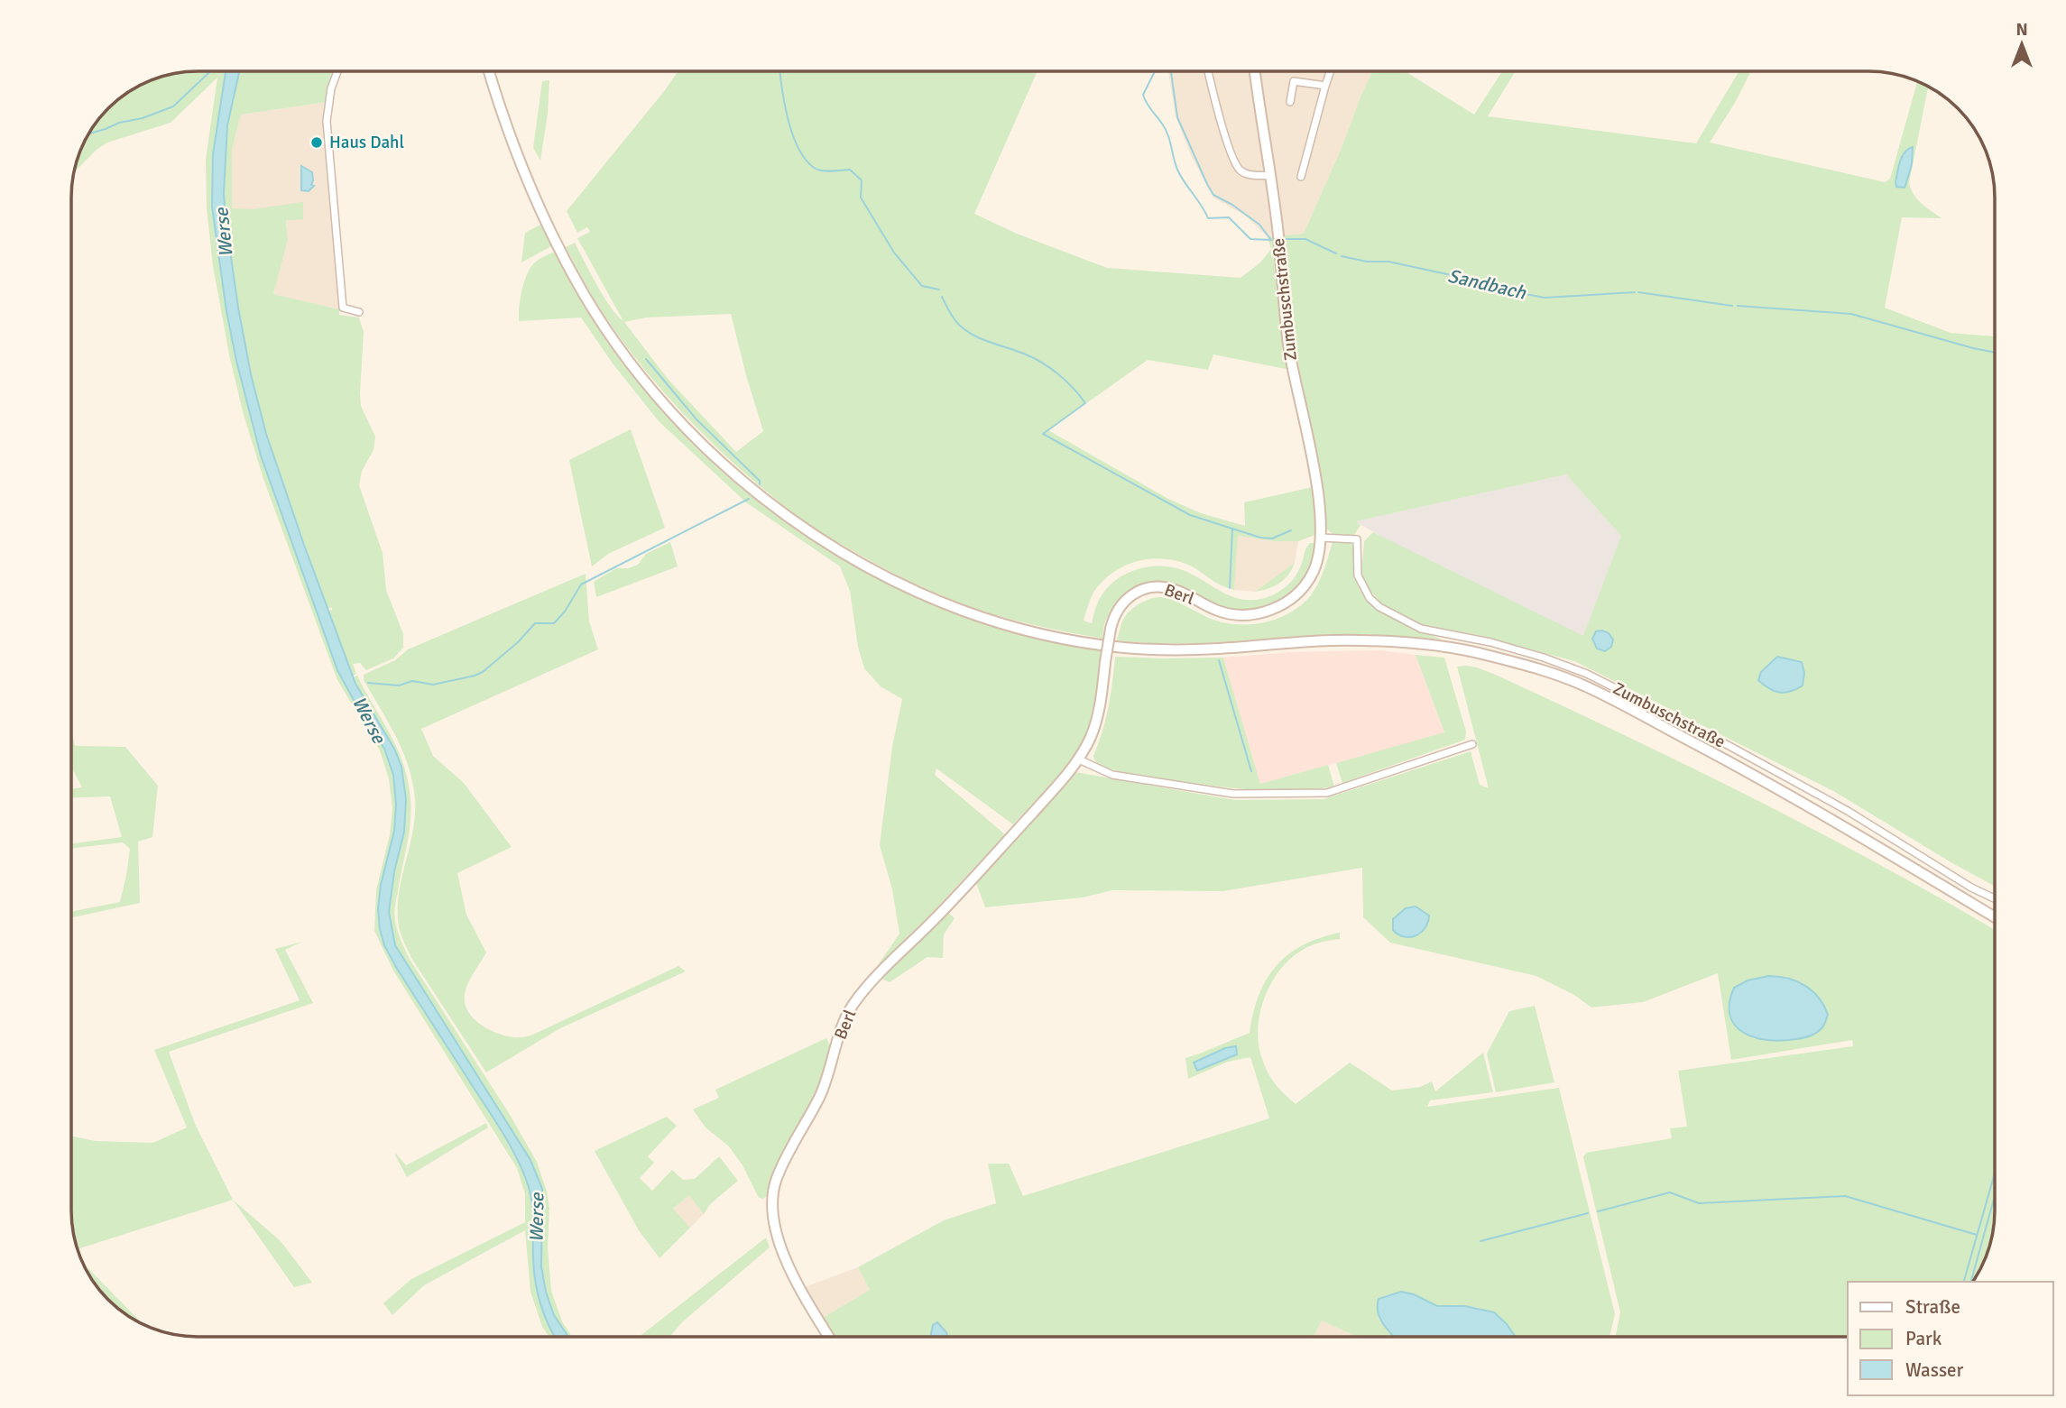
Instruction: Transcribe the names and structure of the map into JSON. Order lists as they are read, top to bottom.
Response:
{
  "streets": {
    "main road": ["Zumbuschstraße", "Berl"]
  },
  "crossings": [
    ["Zumbuschstraße", "Berl"]
  ],
  "water": ["Werse", "Sandbach"],
  "places": ["Haus Dahl"],
  "legend": ["Straße", "Park", "Wasser"],
  "north": "top"
}
